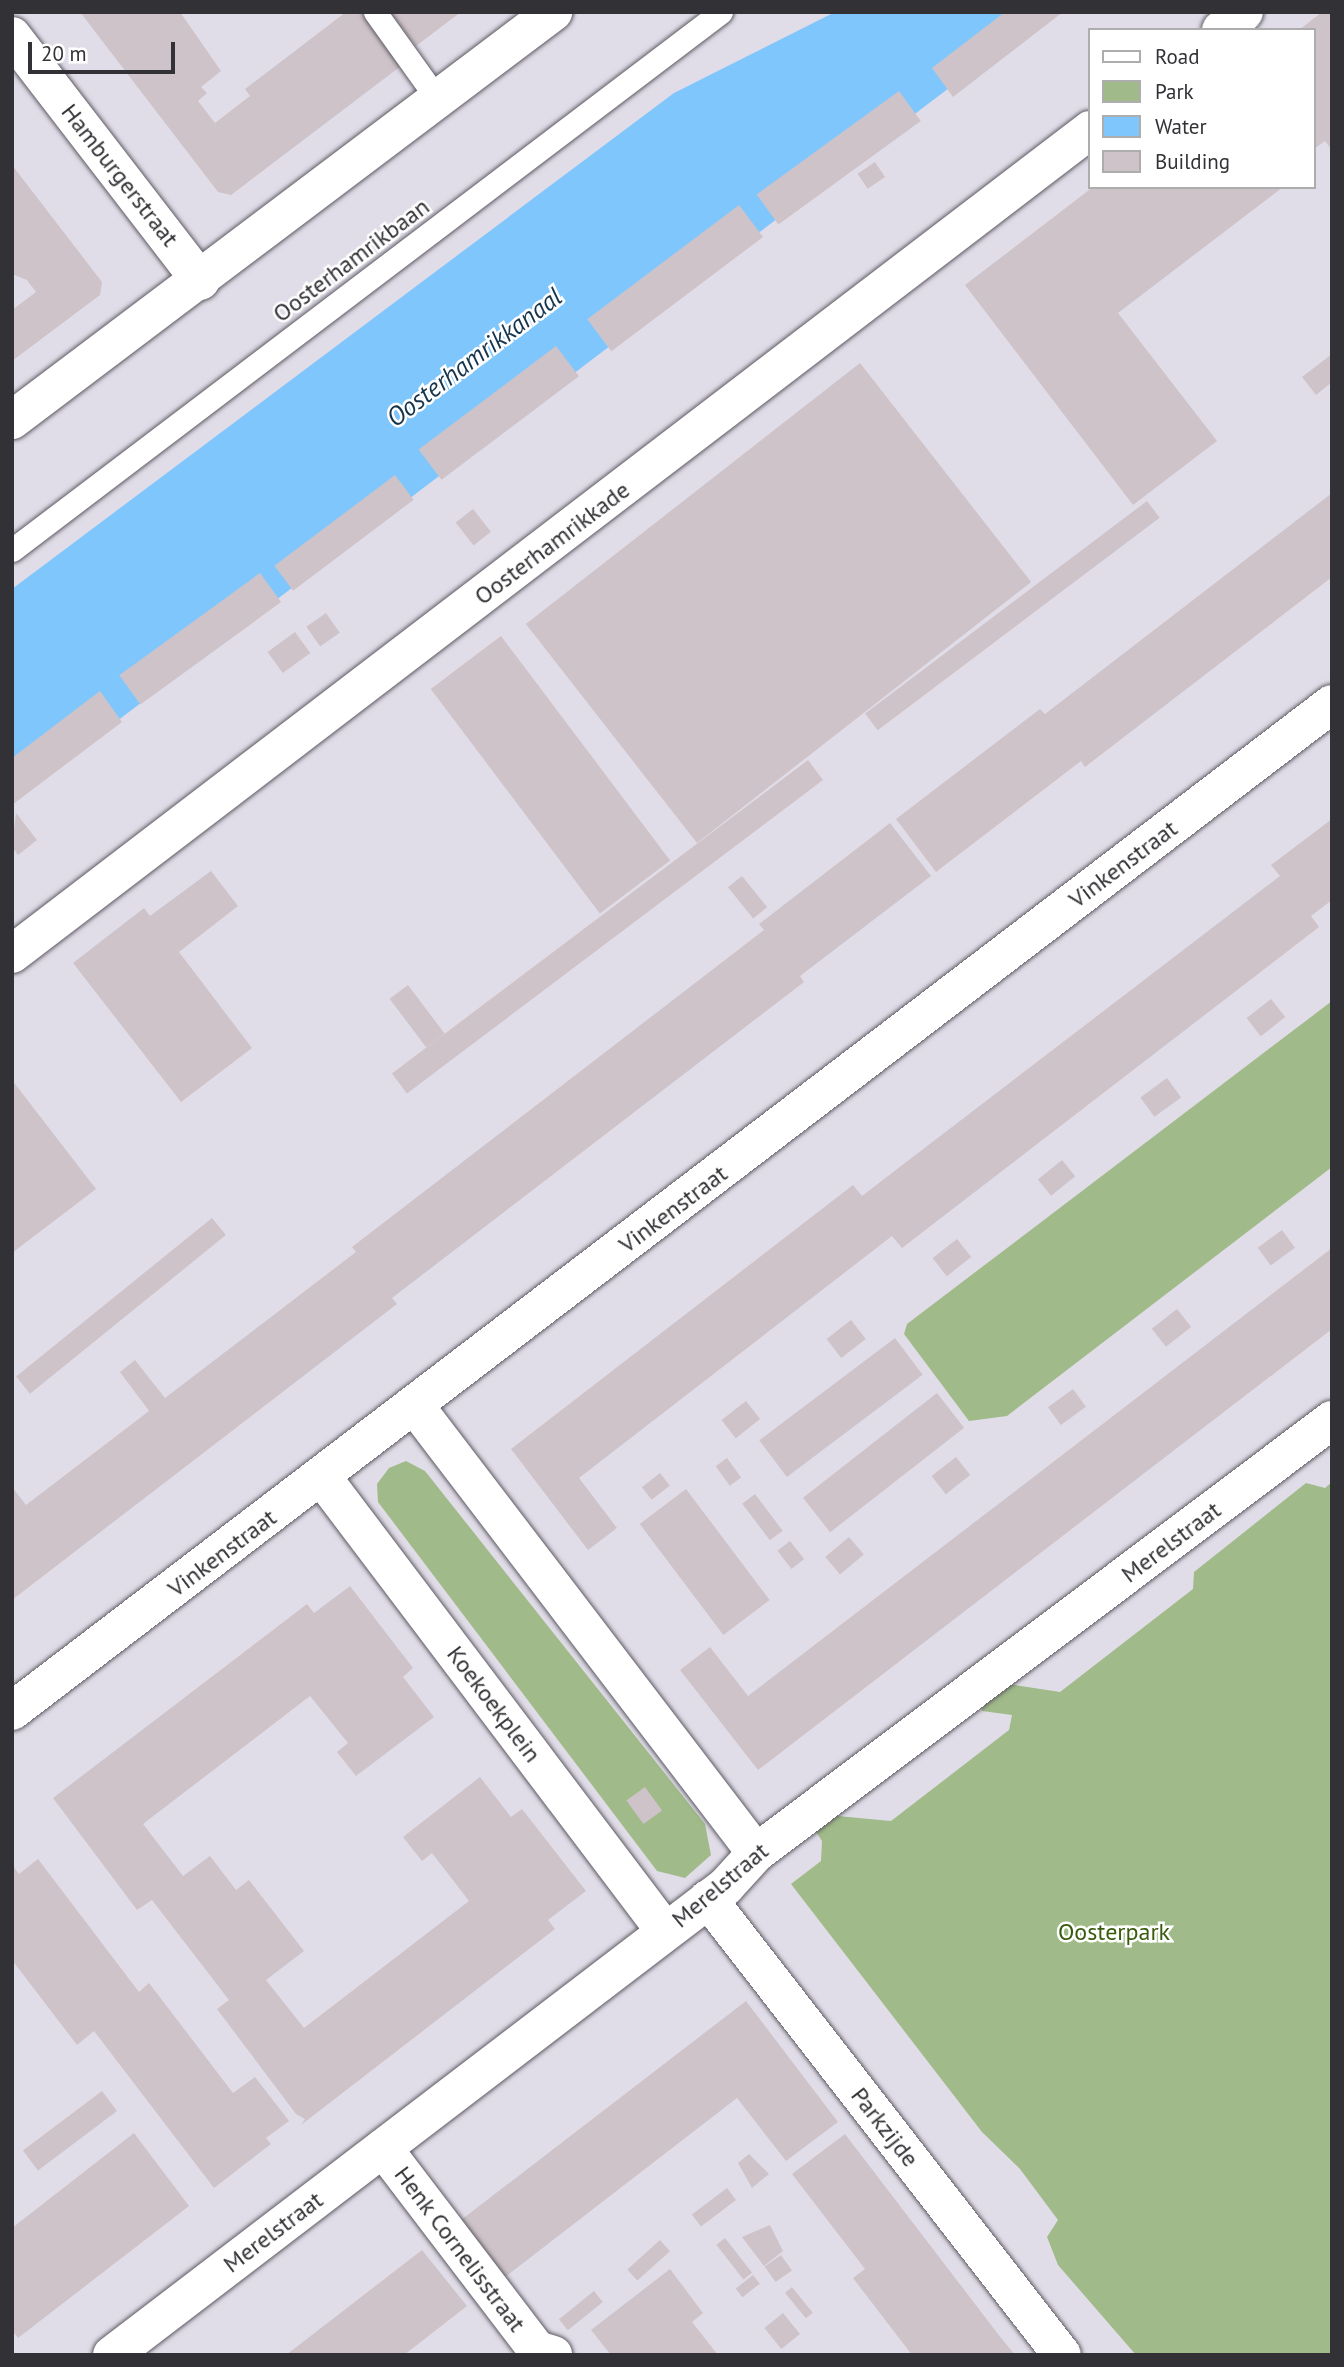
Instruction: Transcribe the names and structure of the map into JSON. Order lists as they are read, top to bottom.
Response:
{
  "streets": {
    "street": [
      "Hamburgerstraat",
      "Oosterhamrikkade",
      "Vinkenstraat",
      "Merelstraat",
      "Koekoekplein",
      "Parkzijde",
      "Henk Cornelisstraat"
    ],
    "lane": ["Oosterhamrikbaan"]
  },
  "crossings": [
    ["Vinkenstraat", "Koekoekplein"],
    ["Merelstraat", "Koekoekplein"],
    ["Merelstraat", "Parkzijde"],
    ["Merelstraat", "Henk Cornelisstraat"]
  ],
  "water": ["Oosterhamrikkanaal"],
  "parks": ["Oosterpark"],
  "legend": [
    "Road",
    "Park",
    "Water",
    "Building"
  ],
  "scale_bar": "20 m"
}
